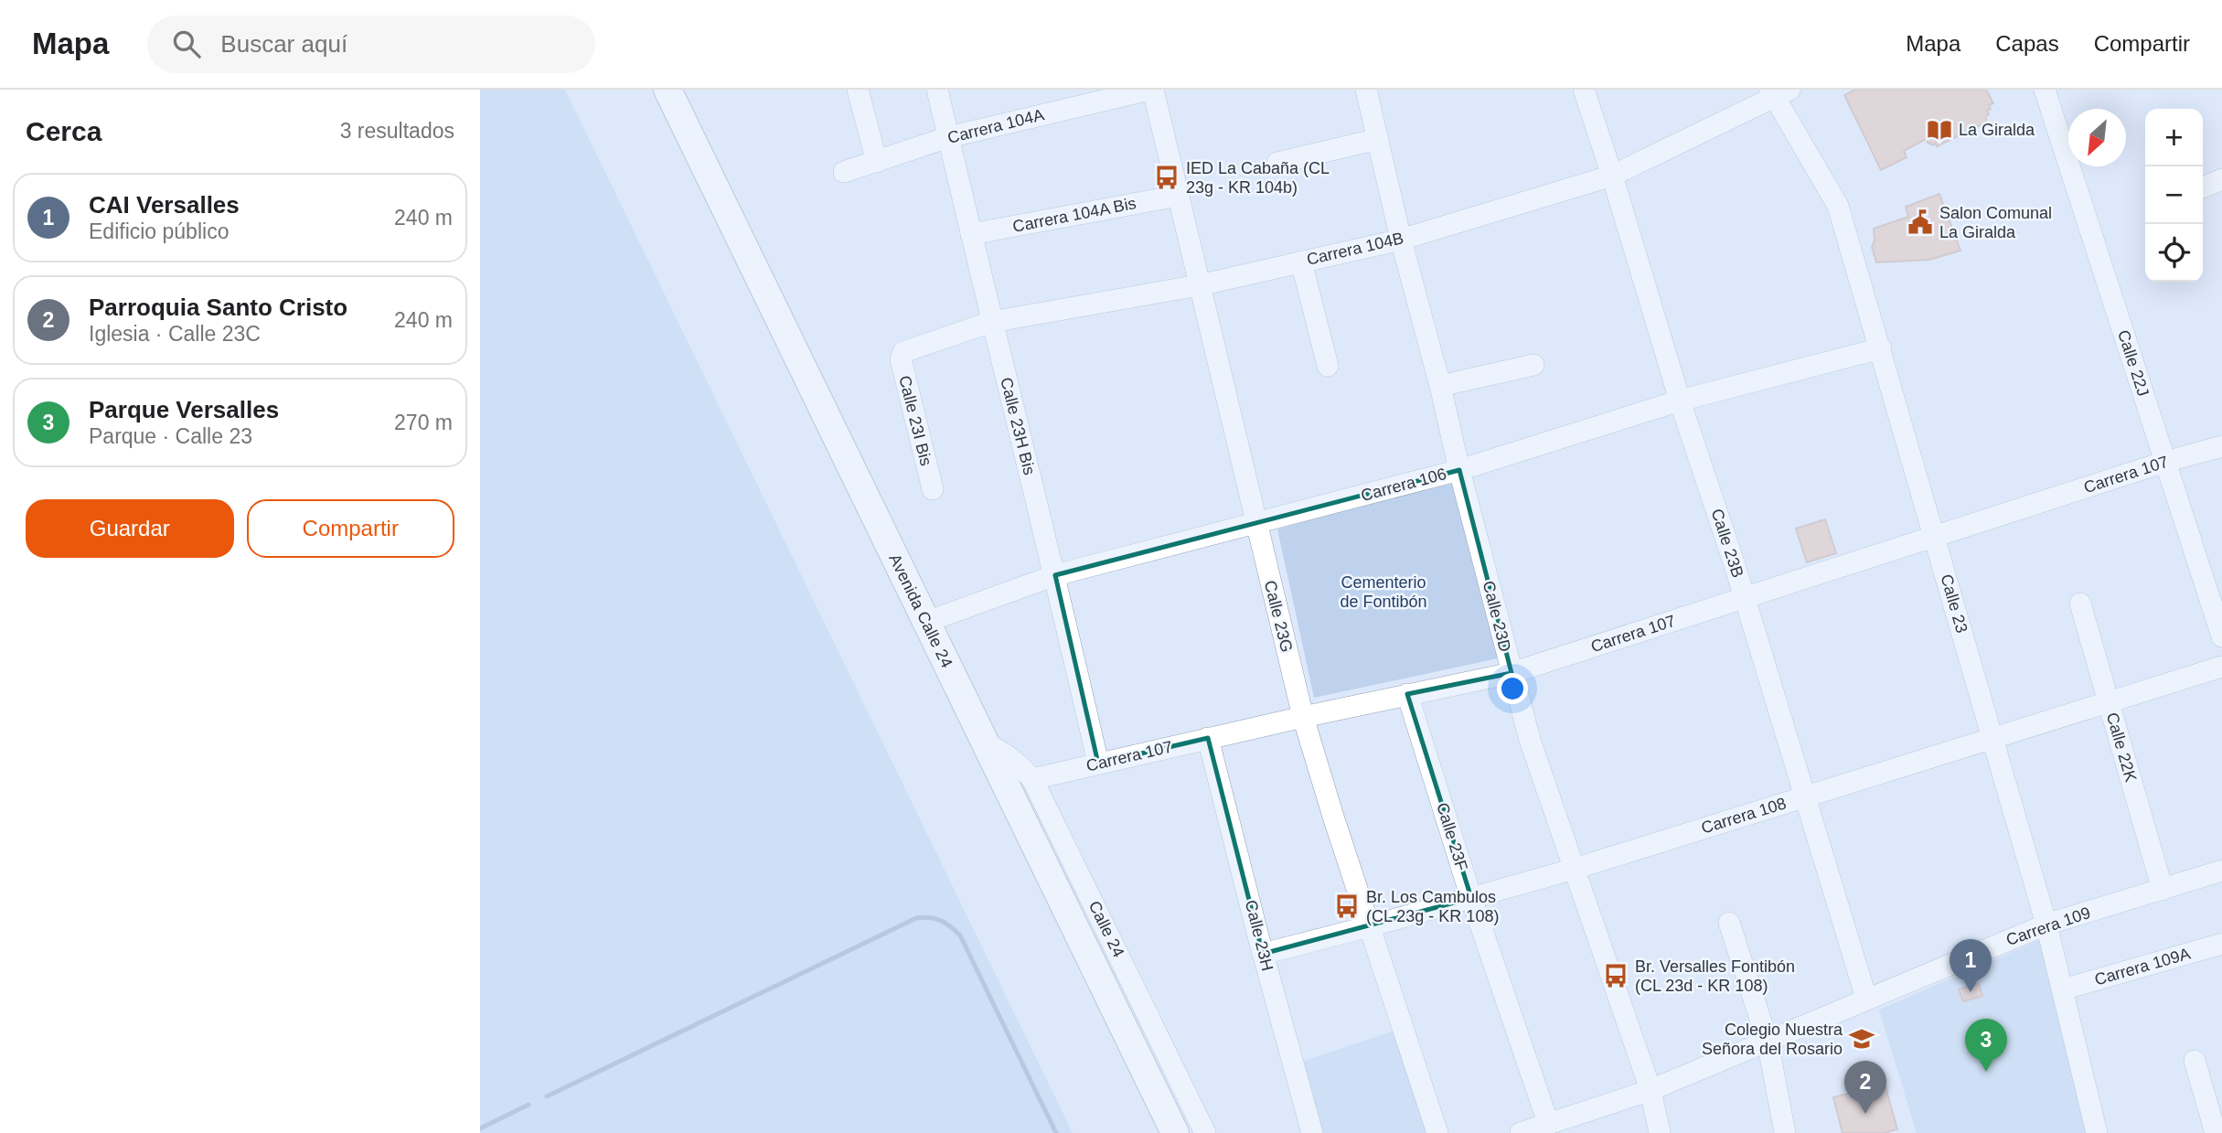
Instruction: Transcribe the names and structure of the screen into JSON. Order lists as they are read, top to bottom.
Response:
{
  "streets": {
    "main road": ["Avenida Calle 24"],
    "street": [
      "Carrera 104A",
      "Carrera 104A Bis",
      "Carrera 104B",
      "Calle 22J",
      "Calle 23I Bis",
      "Calle 23H Bis",
      "Carrera 107",
      "Carrera 106",
      "Calle 23B",
      "Calle 23",
      "Calle 23G",
      "Calle 23D",
      "Calle 22K",
      "Carrera 108",
      "Calle 23F",
      "Carrera 109",
      "Calle 24",
      "Calle 23H",
      "Carrera 109A"
    ]
  },
  "crossings": [
    ["Carrera 104A", "Calle 23H Bis"],
    ["Carrera 104A", "Calle 23G"],
    ["Carrera 104A Bis", "Calle 23H Bis"],
    ["Carrera 104A Bis", "Calle 23G"],
    ["Carrera 104B", "Calle 23I Bis"],
    ["Carrera 104B", "Calle 23H Bis"],
    ["Carrera 104B", "Calle 23B"],
    ["Carrera 104B", "Calle 23"],
    ["Carrera 104B", "Calle 23G"],
    ["Carrera 104B", "Calle 23D"],
    ["Calle 22J", "Carrera 107"],
    ["Calle 23H Bis", "Carrera 107"],
    ["Calle 23H Bis", "Carrera 106"],
    ["Carrera 107", "Calle 23B"],
    ["Carrera 107", "Calle 23"],
    ["Carrera 107", "Calle 23G"],
    ["Carrera 107", "Calle 23D"],
    ["Carrera 107", "Calle 23F"],
    ["Carrera 107", "Calle 24"],
    ["Carrera 107", "Calle 23H"],
    ["Carrera 106", "Calle 23B"],
    ["Carrera 106", "Calle 23"],
    ["Carrera 106", "Avenida Calle 24"],
    ["Carrera 106", "Calle 23G"],
    ["Carrera 106", "Calle 23D"],
    ["Calle 23B", "Carrera 108"],
    ["Calle 23B", "Carrera 109"],
    ["Calle 23", "Carrera 108"],
    ["Calle 23", "Carrera 109"],
    ["Calle 23", "Carrera 109A"],
    ["Avenida Calle 24", "Calle 24"],
    ["Calle 23G", "Carrera 108"],
    ["Calle 23D", "Carrera 108"],
    ["Calle 23D", "Carrera 109"],
    ["Calle 22K", "Carrera 108"],
    ["Calle 22K", "Carrera 109"],
    ["Carrera 108", "Calle 23F"],
    ["Carrera 108", "Calle 23H"],
    ["Calle 23F", "Carrera 109"]
  ],
  "parks": ["Cementerio de Fontibón"],
  "places": {
    "library": ["La Giralda"],
    "bus stop": ["IED La Cabaña (CL 23g - KR 104b)", "Br. Los Cambulos (CL 23g - KR 108)", "Br. Versalles Fontibón (CL 23d - KR 108)"],
    "public building": ["Salon Comunal La Giralda"],
    "school or university": ["Colegio Nuestra Señora del Rosario"]
  },
  "north": "bottom left",
  "page": {
    "header": "Mapa",
    "search": "Buscar aquí",
    "nav": ["Mapa", "Capas", "Compartir"],
    "heading": ["Cerca", "3 resultados"],
    "map_buttons": ["+", "−"],
    "list": [
      {
        "mark": "1",
        "name": "CAI Versalles",
        "note": "Edificio público",
        "value": "240 m"
      },
      {
        "mark": "2",
        "name": "Parroquia Santo Cristo",
        "note": "Iglesia · Calle 23C",
        "value": "240 m"
      },
      {
        "mark": "3",
        "name": "Parque Versalles",
        "note": "Parque · Calle 23",
        "value": "270 m"
      }
    ],
    "buttons": ["Guardar", "Compartir"],
    "pins": ["1", "3", "2"]
  }
}
